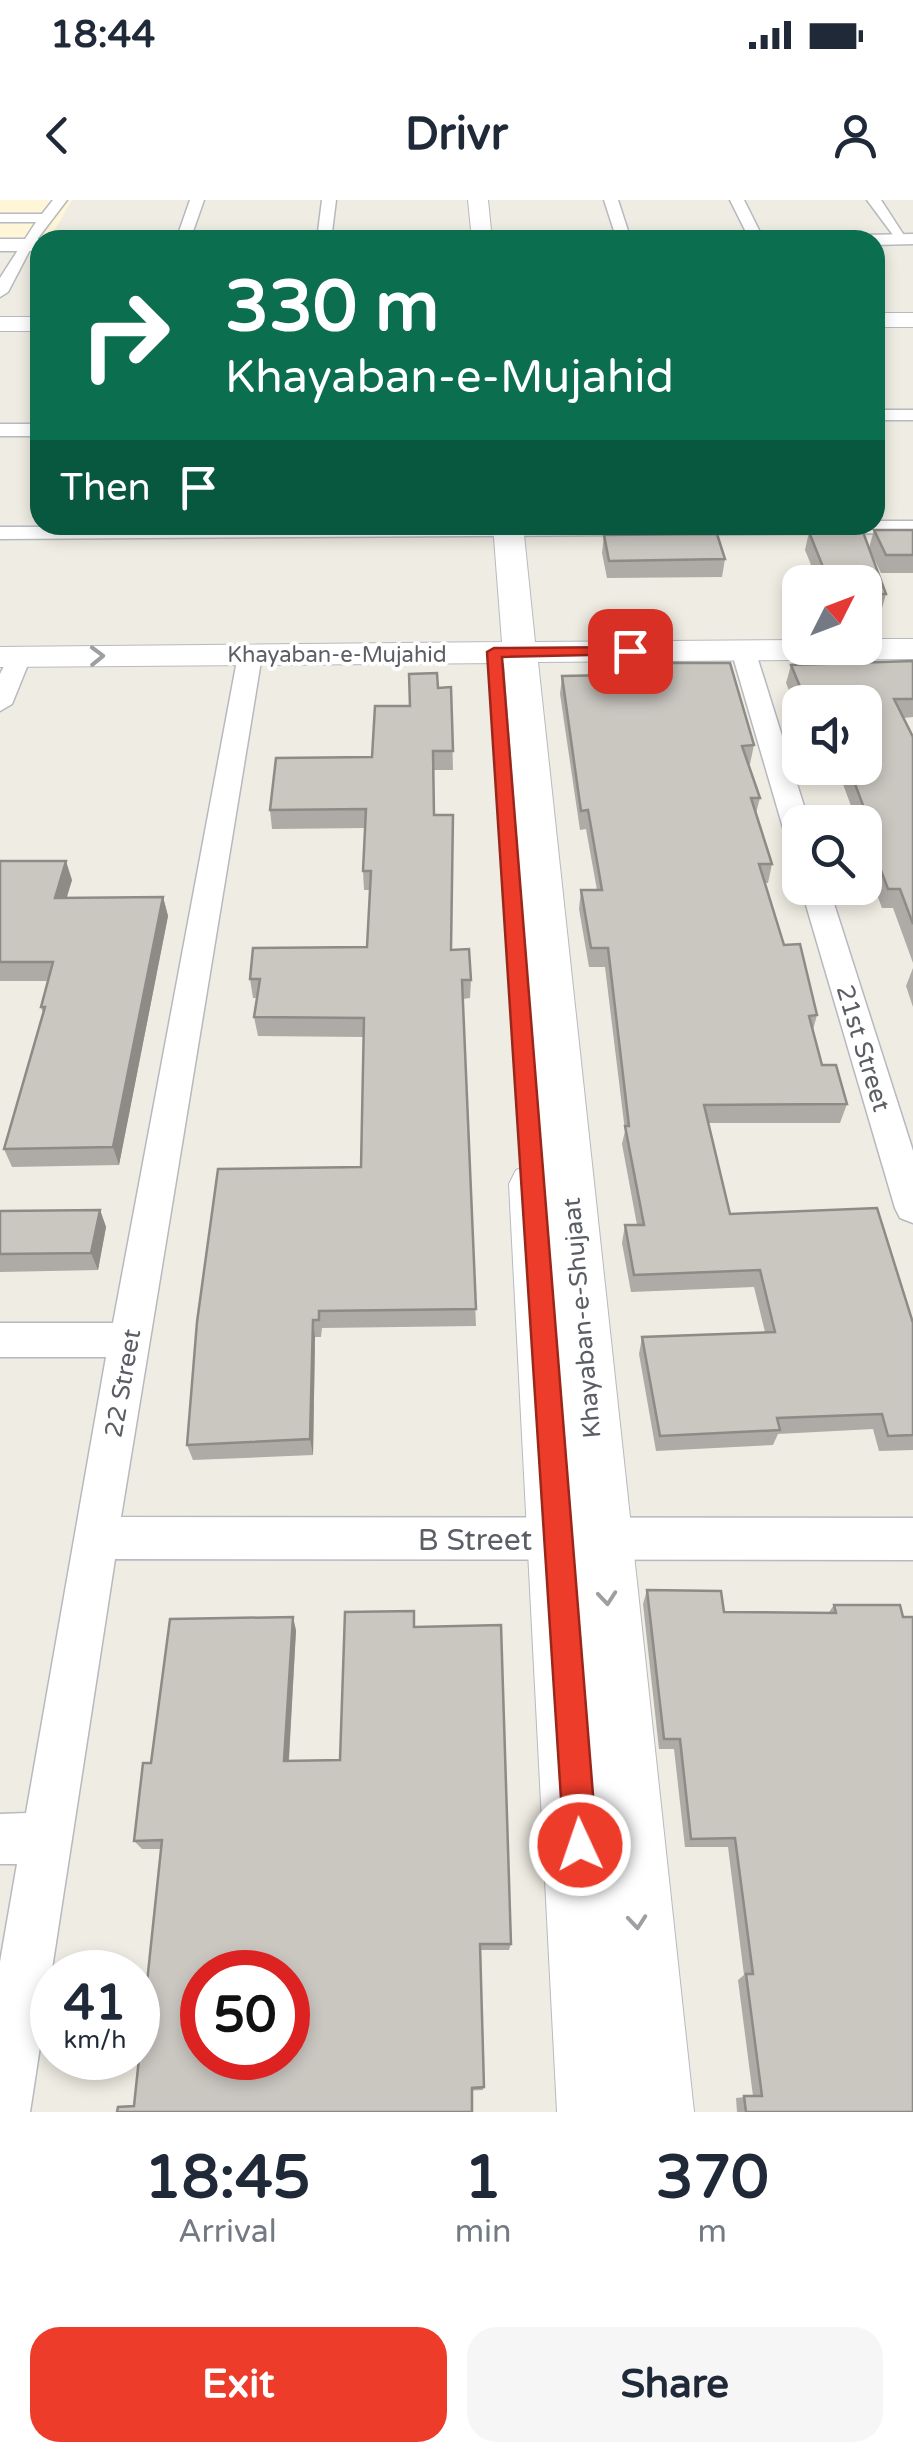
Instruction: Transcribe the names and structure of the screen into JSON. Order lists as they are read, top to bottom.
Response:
{
  "streets": {
    "main road": ["Khayaban-e-Mujahid", "Khayaban-e-Shujaat"],
    "street": ["21st Street", "22 Street", "B Street"]
  },
  "crossings": [
    ["Khayaban-e-Mujahid", "Khayaban-e-Shujaat"],
    ["Khayaban-e-Mujahid", "22 Street"],
    ["Khayaban-e-Shujaat", "B Street"],
    ["22 Street", "B Street"]
  ],
  "north": "top right",
  "page": {
    "status": "18:44",
    "header": "Drivr",
    "turn": ["330 m", "Khayaban-e-Mujahid"],
    "then": "Then",
    "speed": "41 km/h",
    "limit": "50",
    "eta": [
      "18:45",
      "Arrival",
      "1",
      "min",
      "370",
      "m"
    ],
    "buttons": ["Exit", "Share"]
  }
}
